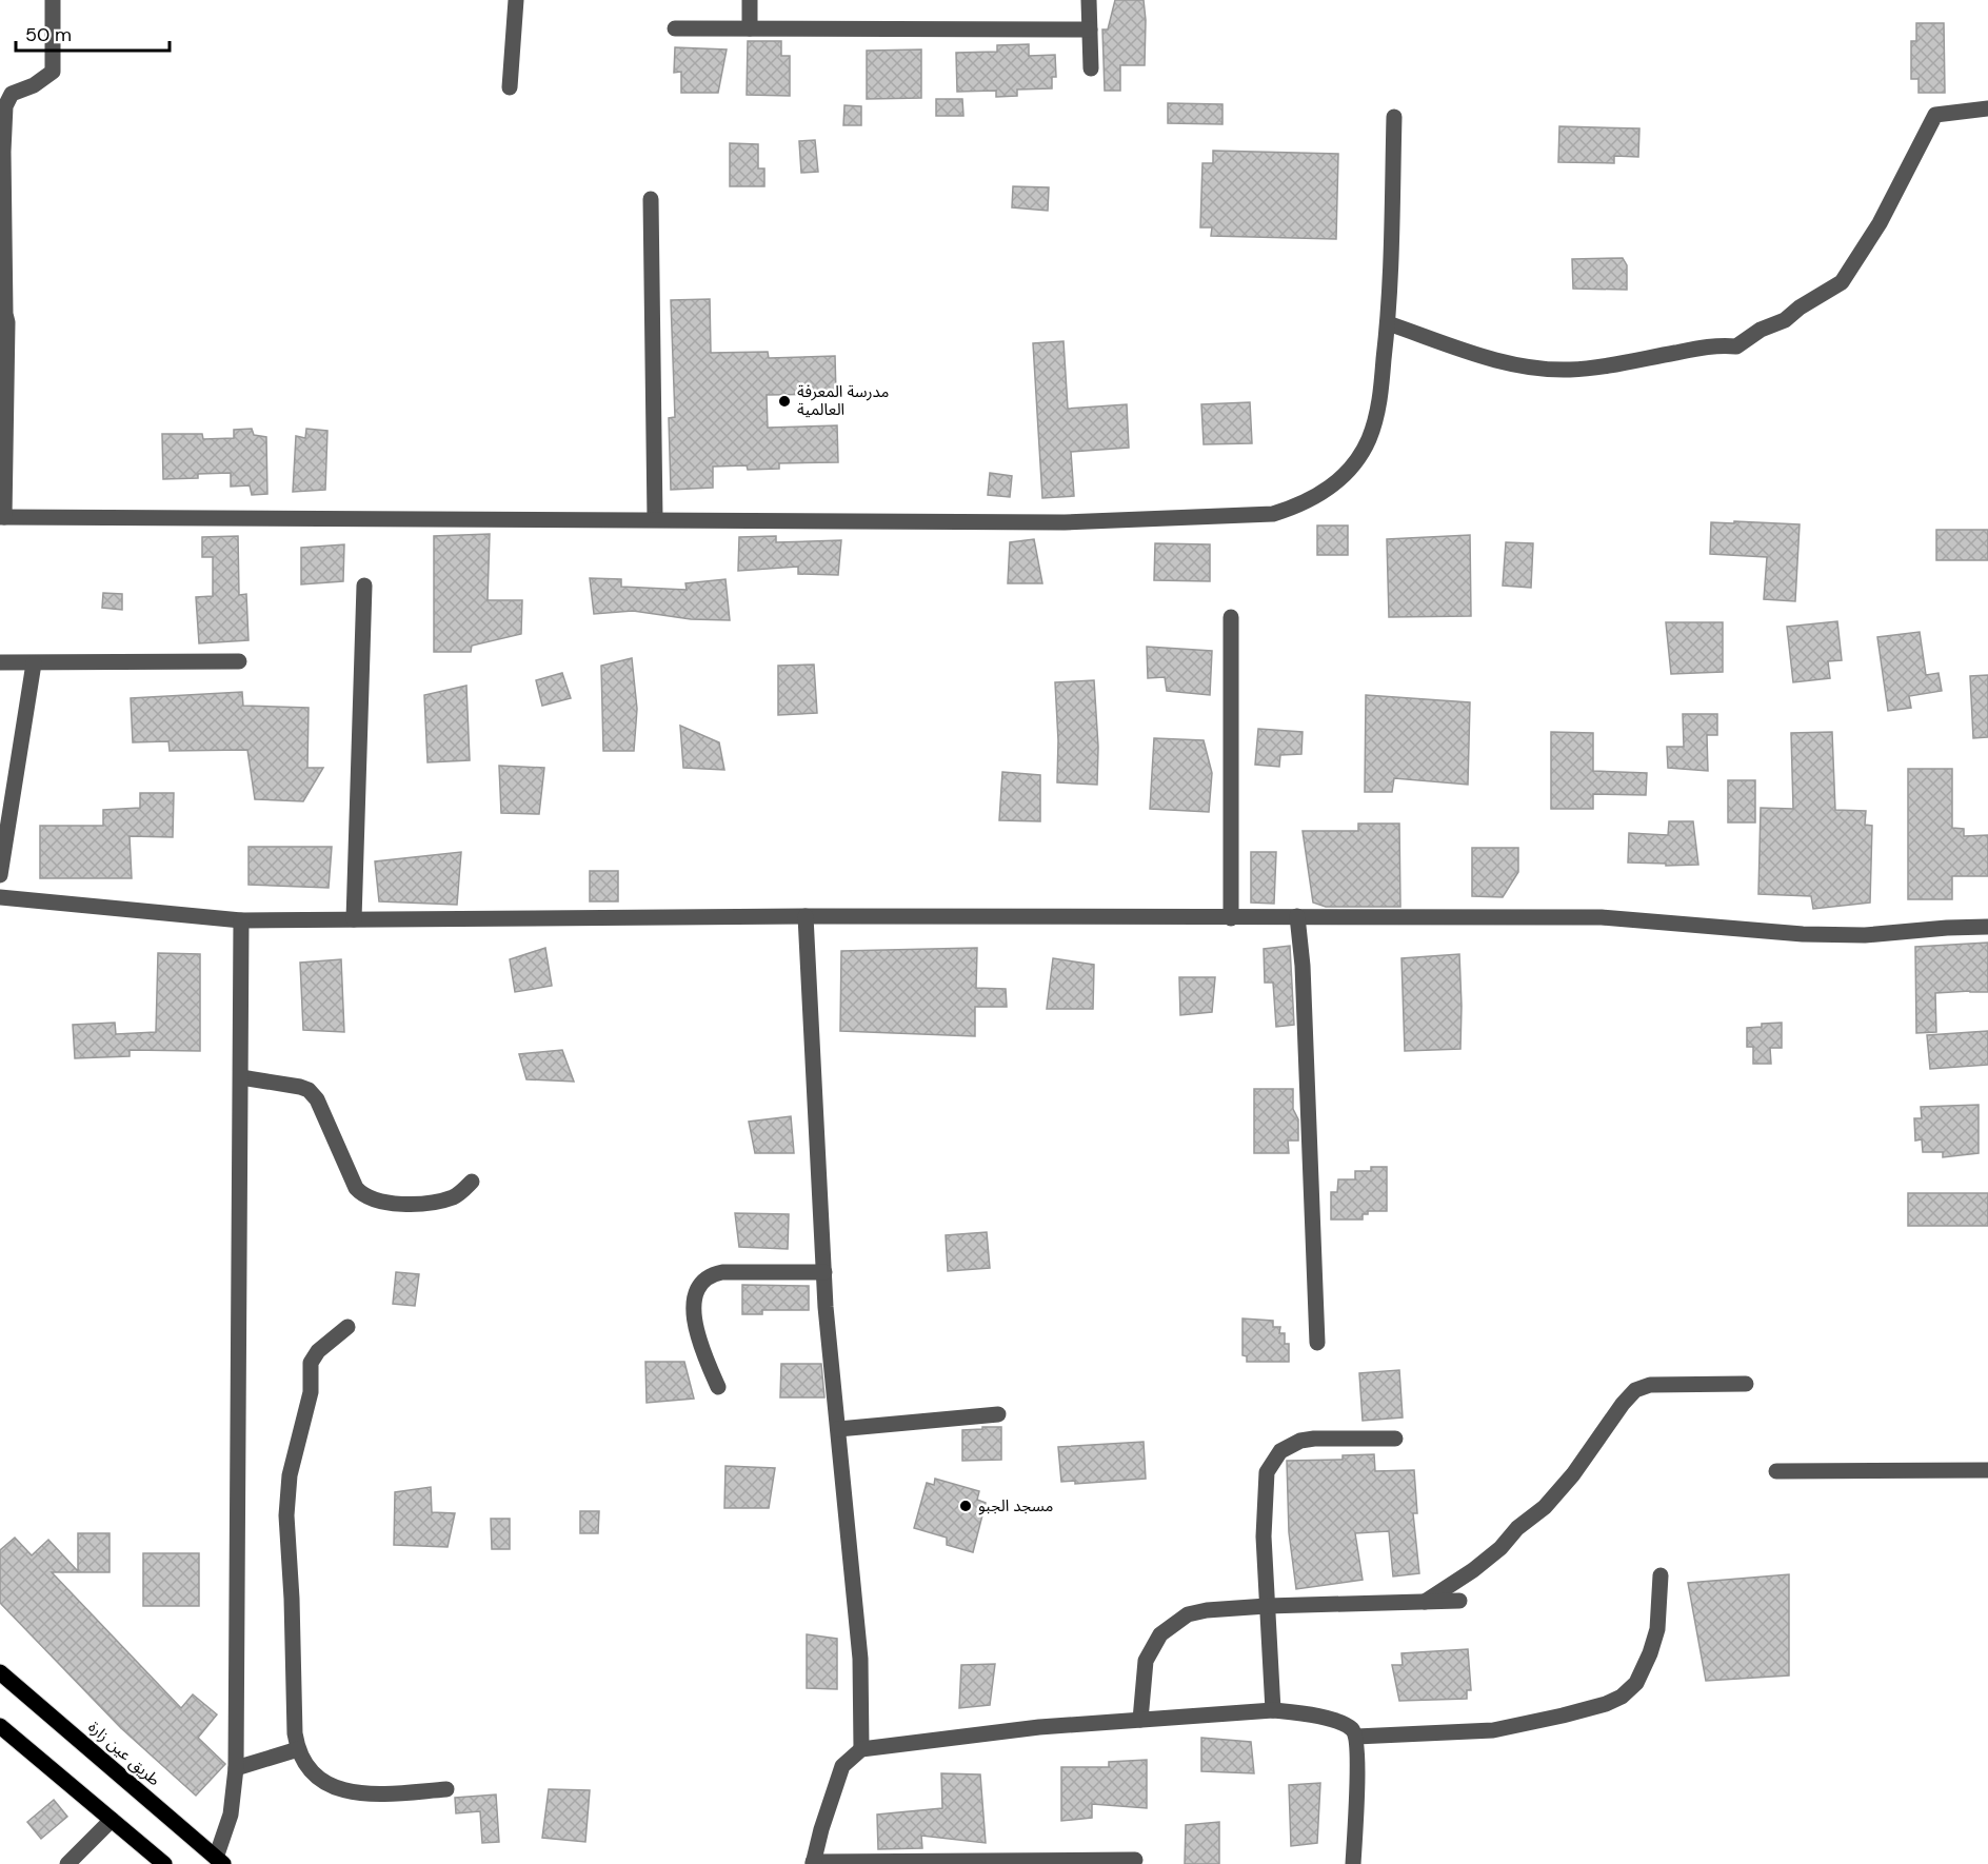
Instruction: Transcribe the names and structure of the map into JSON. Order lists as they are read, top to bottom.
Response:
{
  "streets": {
    "main road": ["طريق عين زارة"]
  },
  "places": ["مدرسة المعرفة العالمية", "مسجد الجبو"],
  "scale_bar": "50 m"
}
